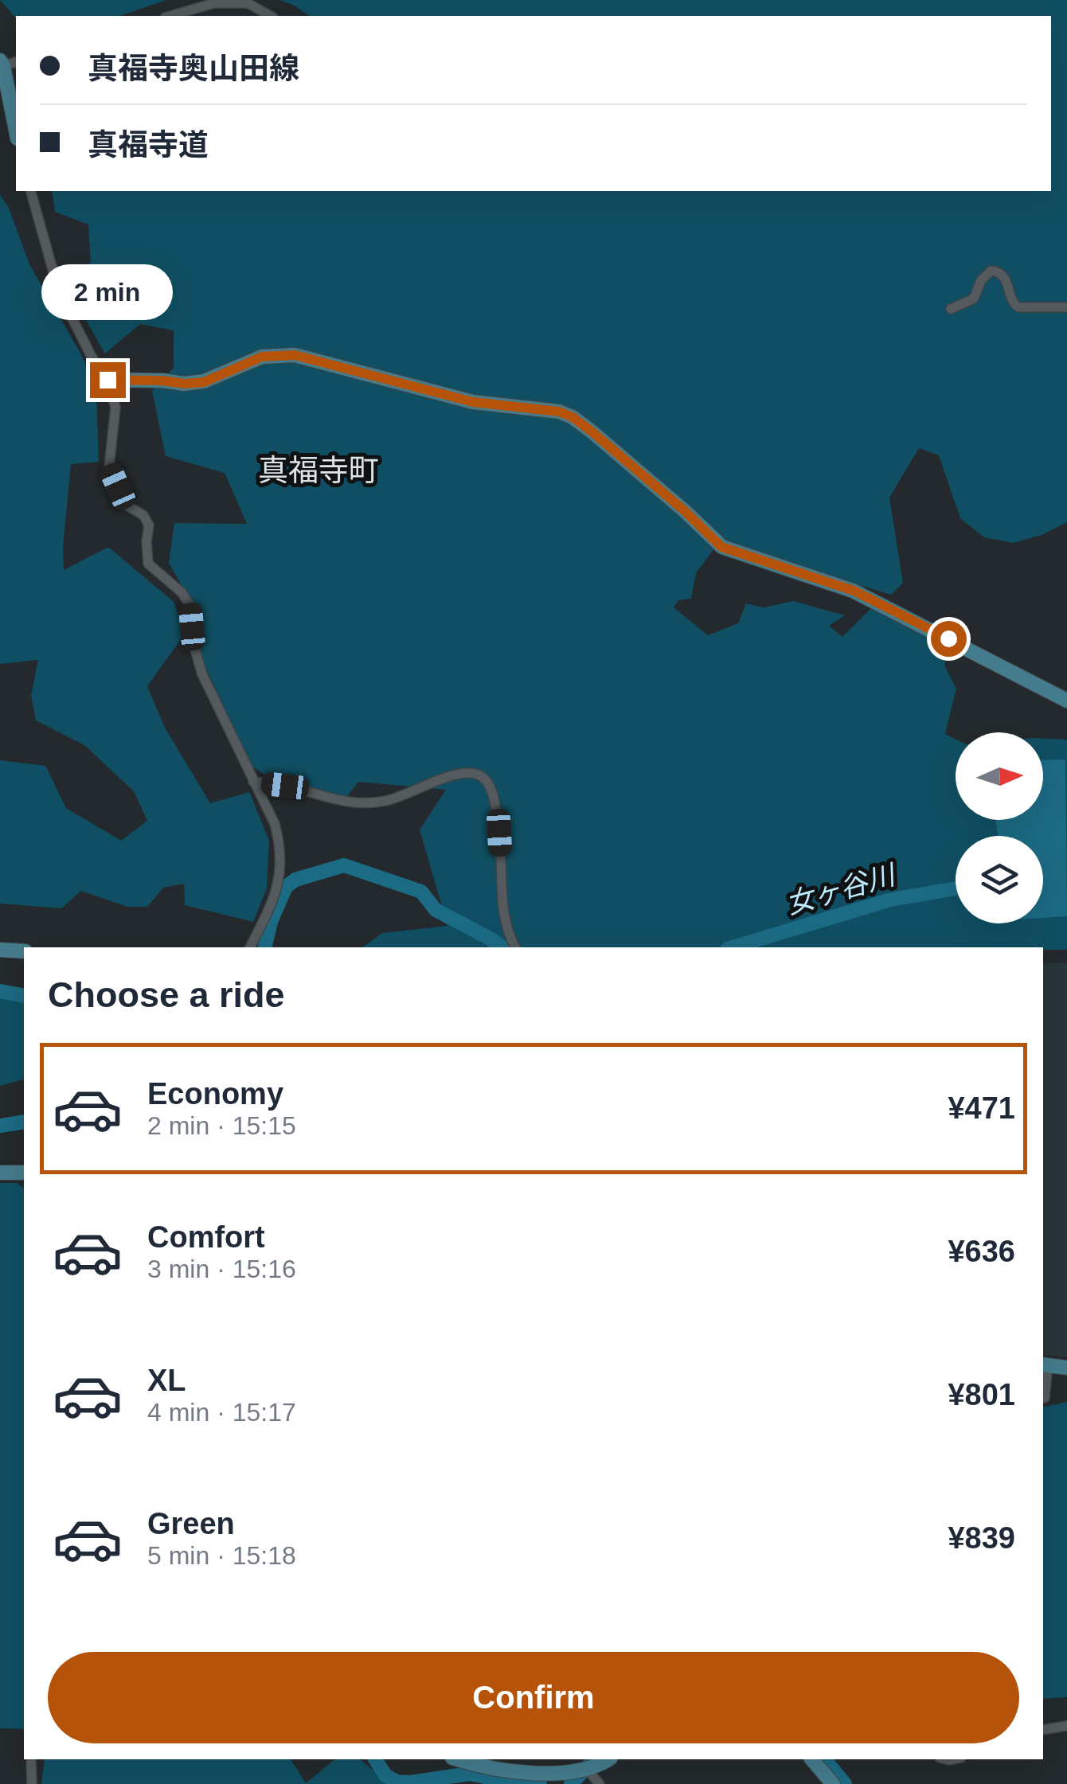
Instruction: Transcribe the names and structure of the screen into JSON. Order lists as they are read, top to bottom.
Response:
{
  "districts": ["真福寺町"],
  "water": ["女ヶ谷川"],
  "north": "right",
  "page": {
    "banner": ["真福寺奥山田線", "真福寺道"],
    "bubble": "2 min",
    "heading": "Choose a ride",
    "list": [
      {
        "name": "Economy",
        "note": "2 min · 15:15",
        "value": "¥471"
      },
      {
        "name": "Comfort",
        "note": "3 min · 15:16",
        "value": "¥636"
      },
      {
        "name": "XL",
        "note": "4 min · 15:17",
        "value": "¥801"
      },
      {
        "name": "Green",
        "note": "5 min · 15:18",
        "value": "¥839"
      }
    ],
    "buttons": "Confirm"
  }
}
